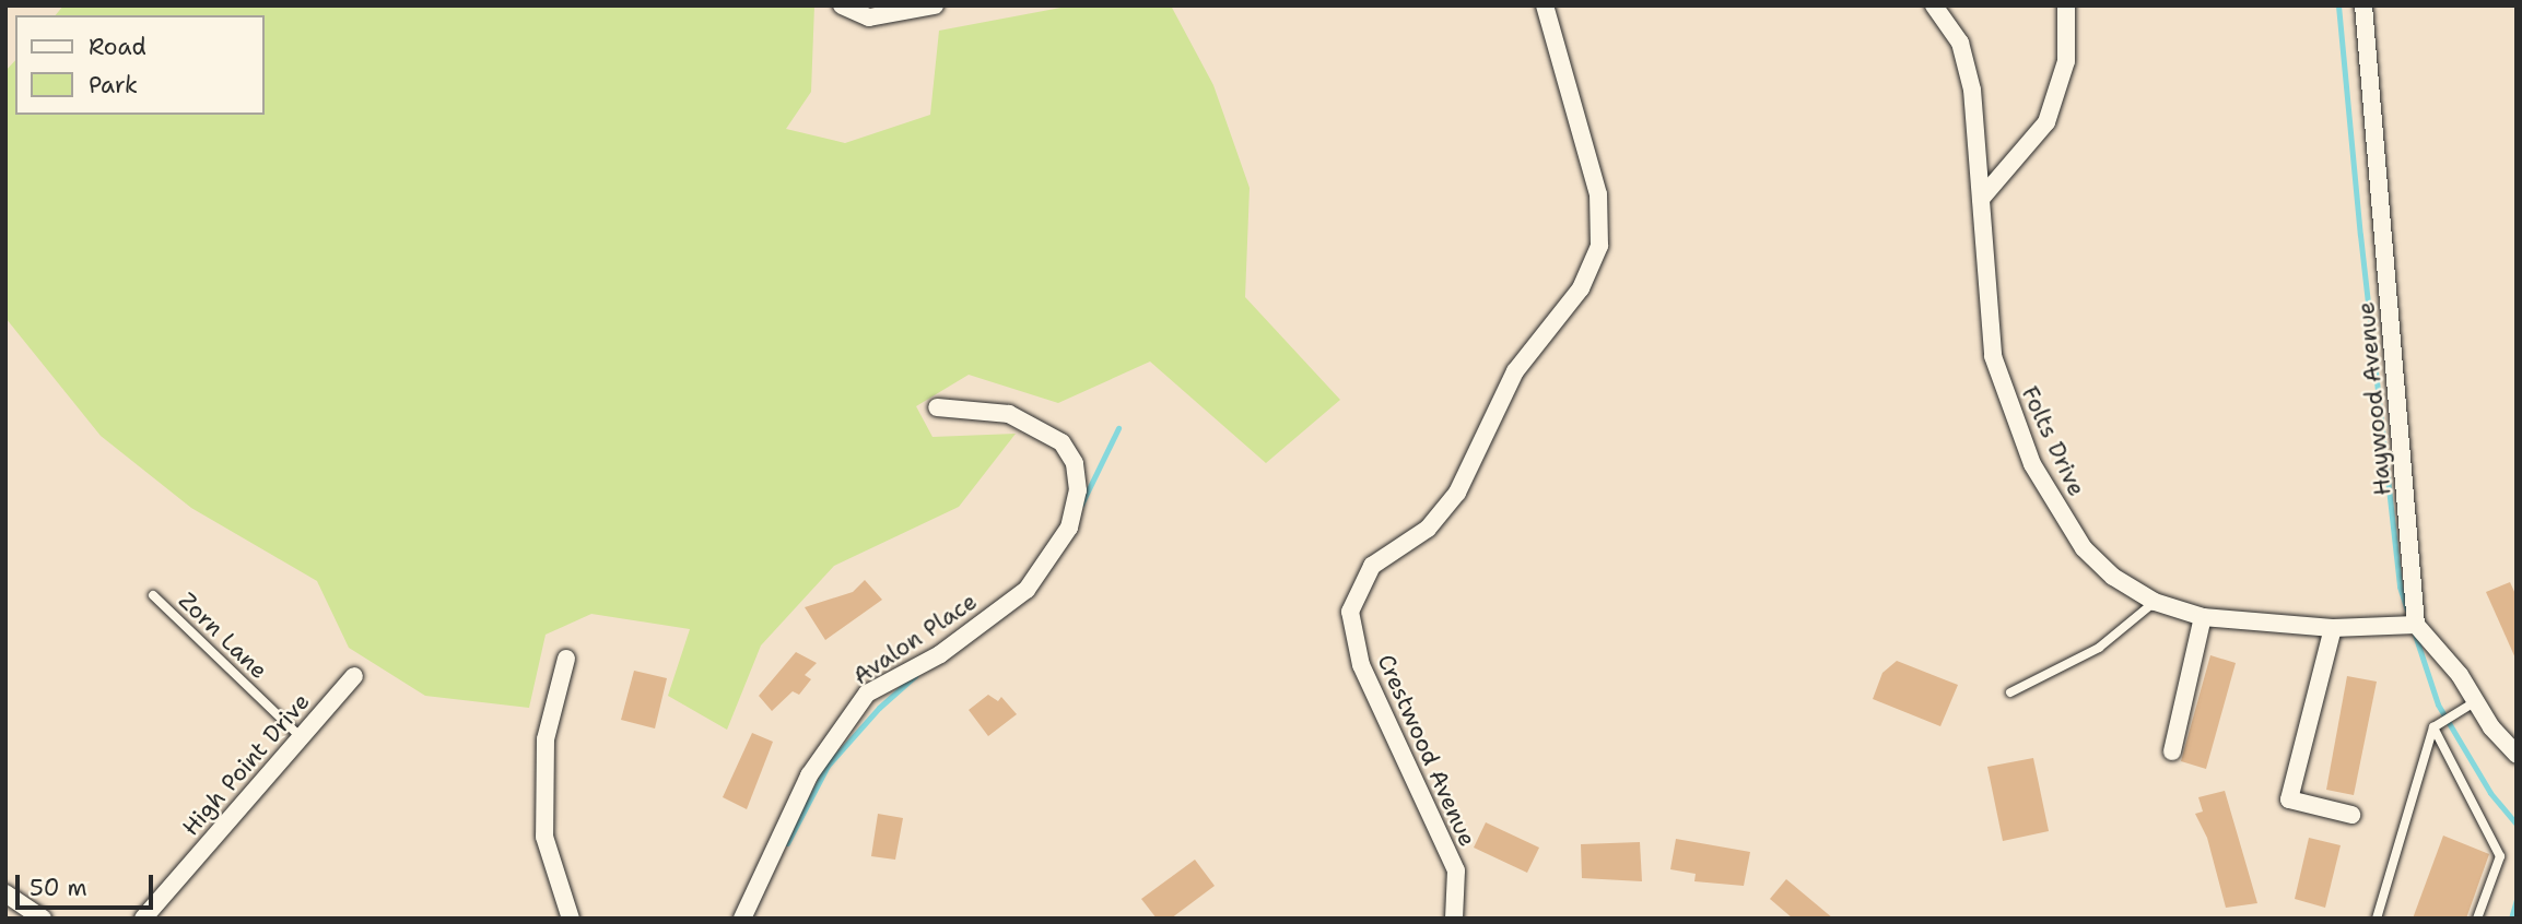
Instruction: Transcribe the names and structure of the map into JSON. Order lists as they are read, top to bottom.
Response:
{
  "streets": {
    "street": [
      "Haywood Avenue",
      "Folts Drive",
      "Avalon Place",
      "Crestwood Avenue",
      "High Point Drive"
    ],
    "lane": ["Zorn Lane"]
  },
  "crossings": [
    ["Haywood Avenue", "Folts Drive"],
    ["Zorn Lane", "High Point Drive"]
  ],
  "legend": ["Road", "Park"],
  "scale_bar": "50 m"
}
